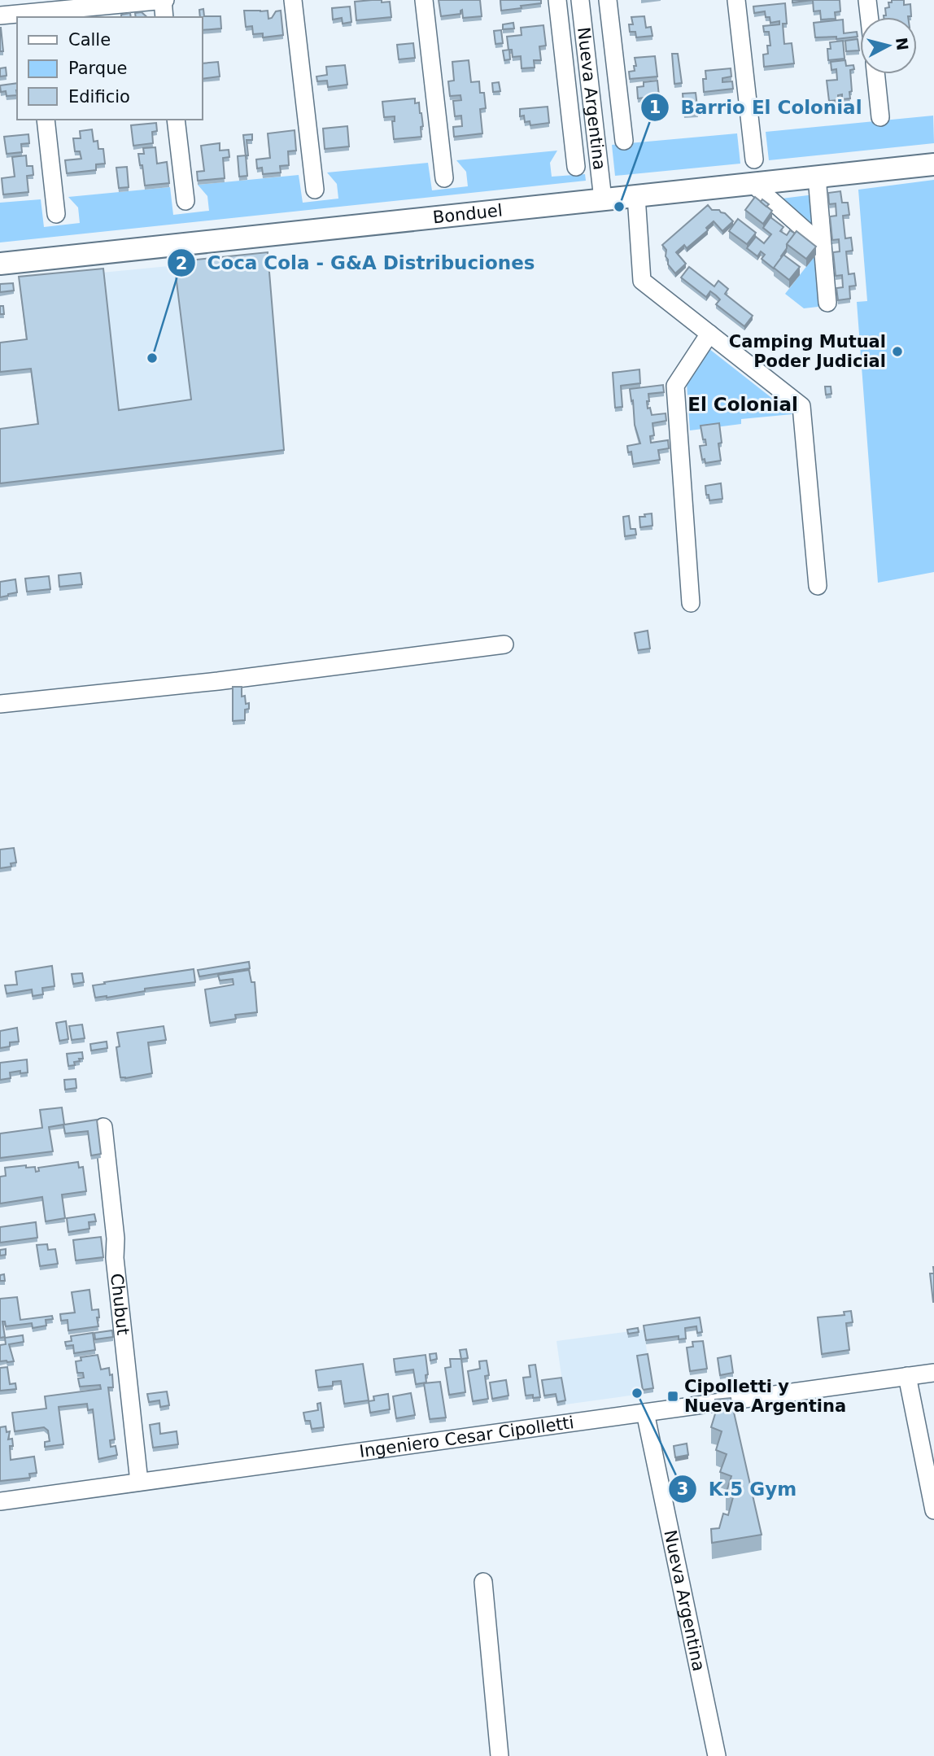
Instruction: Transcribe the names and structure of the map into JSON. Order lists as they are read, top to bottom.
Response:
{
  "streets": {
    "main road": ["Bonduel"],
    "street": ["Nueva Argentina", "Chubut", "Ingeniero Cesar Cipolletti"]
  },
  "crossings": [
    ["Nueva Argentina", "Bonduel"],
    ["Nueva Argentina", "Ingeniero Cesar Cipolletti"],
    ["Chubut", "Ingeniero Cesar Cipolletti"]
  ],
  "districts": ["El Colonial"],
  "places": {
    "other": [
      "Barrio El Colonial",
      "Camping Mutual Poder Judicial",
      "Coca Cola - G&A Distribuciones",
      "K.5 Gym"
    ],
    "transit": ["Cipolletti y Nueva Argentina"]
  },
  "legend": ["Calle", "Parque", "Edificio"],
  "north": "right"
}
